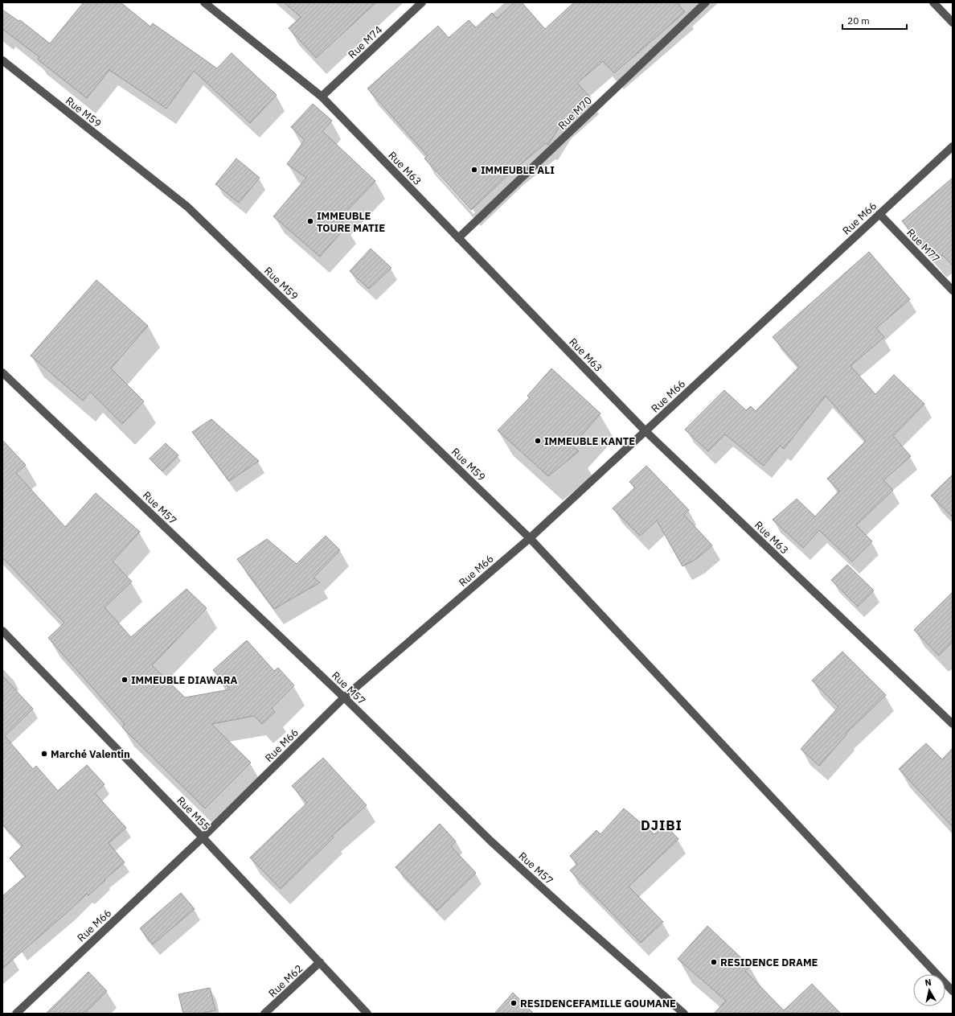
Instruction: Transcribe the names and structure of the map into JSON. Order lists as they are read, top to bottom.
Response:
{
  "streets": {
    "street": [
      "Rue M74",
      "Rue M59",
      "Rue M70",
      "Rue M63",
      "Rue M66",
      "Rue M77",
      "Rue M57",
      "Rue M55",
      "Rue M62"
    ]
  },
  "crossings": [
    ["Rue M74", "Rue M63"],
    ["Rue M59", "Rue M66"],
    ["Rue M70", "Rue M63"],
    ["Rue M63", "Rue M66"],
    ["Rue M66", "Rue M77"],
    ["Rue M66", "Rue M57"],
    ["Rue M66", "Rue M55"],
    ["Rue M55", "Rue M62"]
  ],
  "districts": ["DJIBI"],
  "places": [
    "IMMEUBLE ALI",
    "IMMEUBLE TOURE MATIE",
    "IMMEUBLE KANTE",
    "IMMEUBLE DIAWARA",
    "Marché Valentin",
    "RESIDENCE DRAME",
    "RESIDENCEFAMILLE GOUMANE"
  ],
  "scale_bar": "20 m",
  "north": "top"
}
